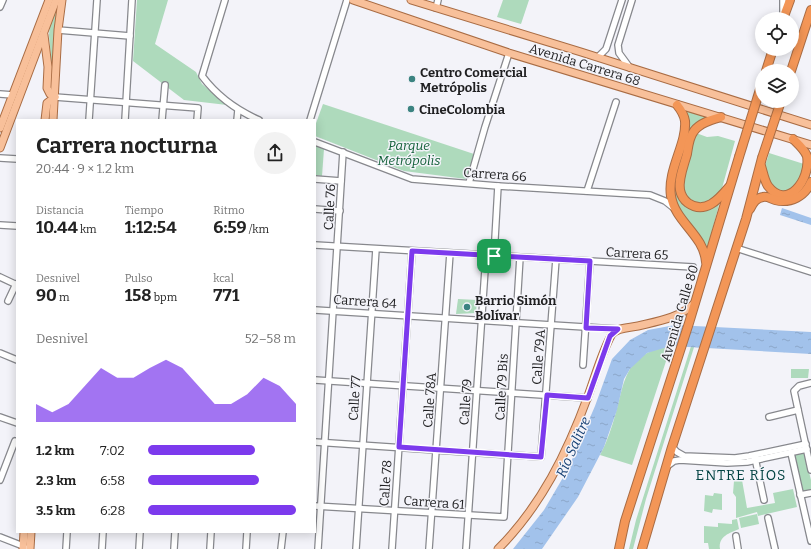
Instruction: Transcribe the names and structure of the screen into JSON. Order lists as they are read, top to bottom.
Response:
{
  "streets": {
    "highway": ["Avenida Calle 80"],
    "main road": ["Avenida Carrera 68", "Carrera 64"],
    "street": [
      "Carrera 66",
      "Calle 76",
      "Carrera 65",
      "Calle 79A",
      "Calle 79 Bis",
      "Calle 77",
      "Calle 78A",
      "Calle 79",
      "Calle 78",
      "Carrera 61"
    ]
  },
  "crossings": [
    ["Carrera 66", "Calle 76"],
    ["Calle 76", "Carrera 65"],
    ["Calle 76", "Carrera 64"],
    ["Calle 76", "Carrera 61"],
    ["Carrera 65", "Calle 79A"],
    ["Carrera 65", "Calle 79 Bis"],
    ["Carrera 65", "Calle 77"],
    ["Carrera 65", "Calle 78A"],
    ["Carrera 65", "Calle 79"],
    ["Carrera 65", "Calle 78"],
    ["Carrera 64", "Avenida Calle 80"],
    ["Carrera 64", "Calle 79A"],
    ["Carrera 64", "Calle 79 Bis"],
    ["Carrera 64", "Calle 77"],
    ["Carrera 64", "Calle 78A"],
    ["Carrera 64", "Calle 79"],
    ["Carrera 64", "Calle 78"],
    ["Calle 79A", "Calle 79 Bis"],
    ["Calle 79 Bis", "Carrera 61"],
    ["Calle 77", "Carrera 61"],
    ["Calle 78A", "Carrera 61"],
    ["Calle 79", "Carrera 61"],
    ["Calle 78", "Carrera 61"]
  ],
  "districts": ["ENTRE RÍOS"],
  "water": ["Río Salitre"],
  "parks": ["Parque Metrópolis"],
  "places": ["Centro Comercial Metrópolis", "CineColombia", "Barrio Simón Bolívar"],
  "page": {
    "heading": ["Carrera nocturna", "20:44 · 9 × 1.2 km"],
    "stats": [
      ["Distancia", "10.44 km"],
      ["Tiempo", "1:12:54"],
      ["Ritmo", "6:59 /km"],
      ["Desnivel", "90 m"],
      ["Pulso", "158 bpm"],
      ["kcal", "771"]
    ],
    "chart": ["Desnivel", "52–58 m"],
    "list": [
      {
        "name": "1.2 km",
        "note": "7:02"
      },
      {
        "name": "2.3 km",
        "note": "6:58"
      },
      {
        "name": "3.5 km",
        "note": "6:28"
      }
    ]
  }
}
